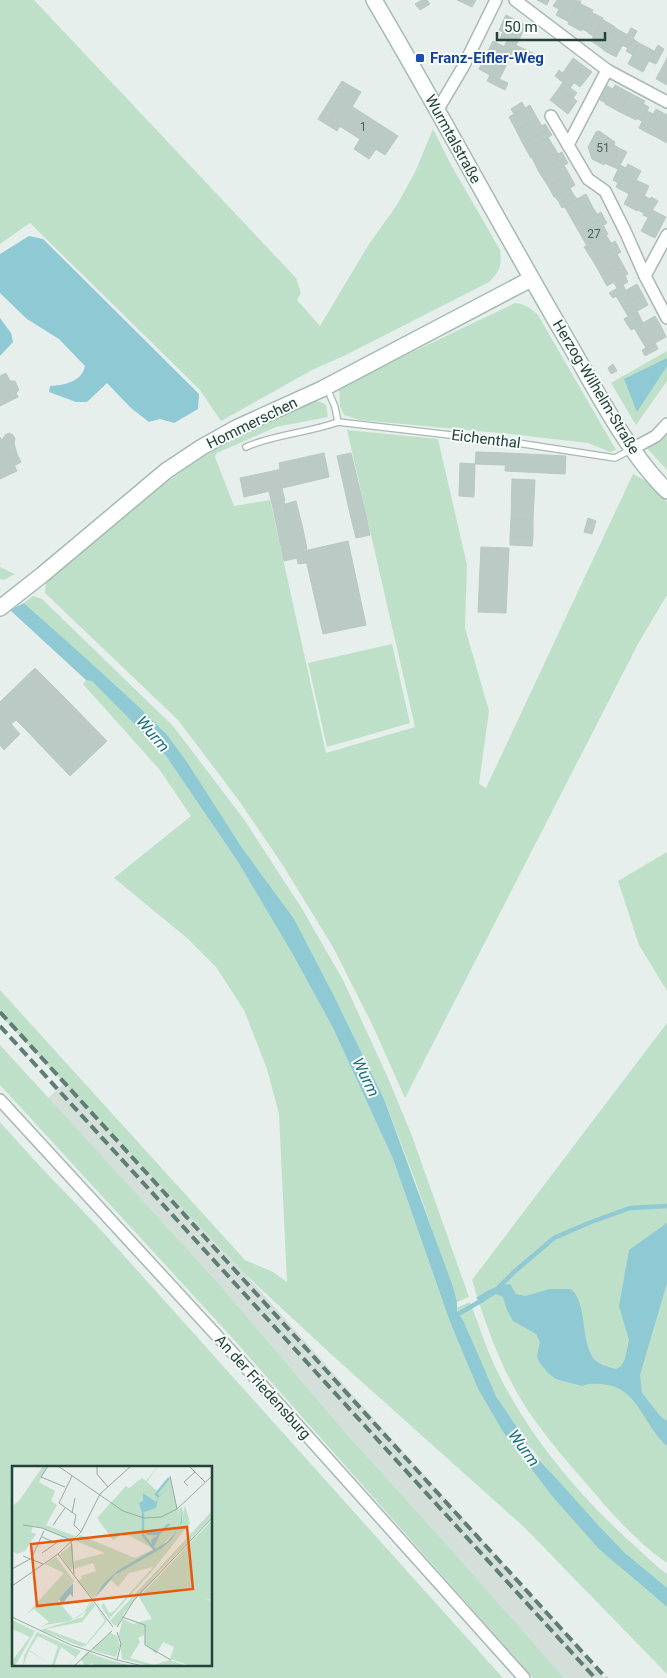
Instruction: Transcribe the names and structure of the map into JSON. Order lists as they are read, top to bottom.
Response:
{
  "streets": {
    "main road": ["Wurmtalstraße", "Herzog-Wilhelm-Straße", "Hommerschen"],
    "street": ["An der Friedensburg"],
    "lane": ["Eichenthal"]
  },
  "crossings": [
    ["Wurmtalstraße", "Herzog-Wilhelm-Straße"],
    ["Wurmtalstraße", "Hommerschen"],
    ["Herzog-Wilhelm-Straße", "Hommerschen"],
    ["Herzog-Wilhelm-Straße", "Eichenthal"]
  ],
  "water": ["Wurm"],
  "places": {
    "transit": ["Franz-Eifler-Weg"]
  },
  "house_numbers": ["1", "51", "27"],
  "scale_bar": "50 m"
}
